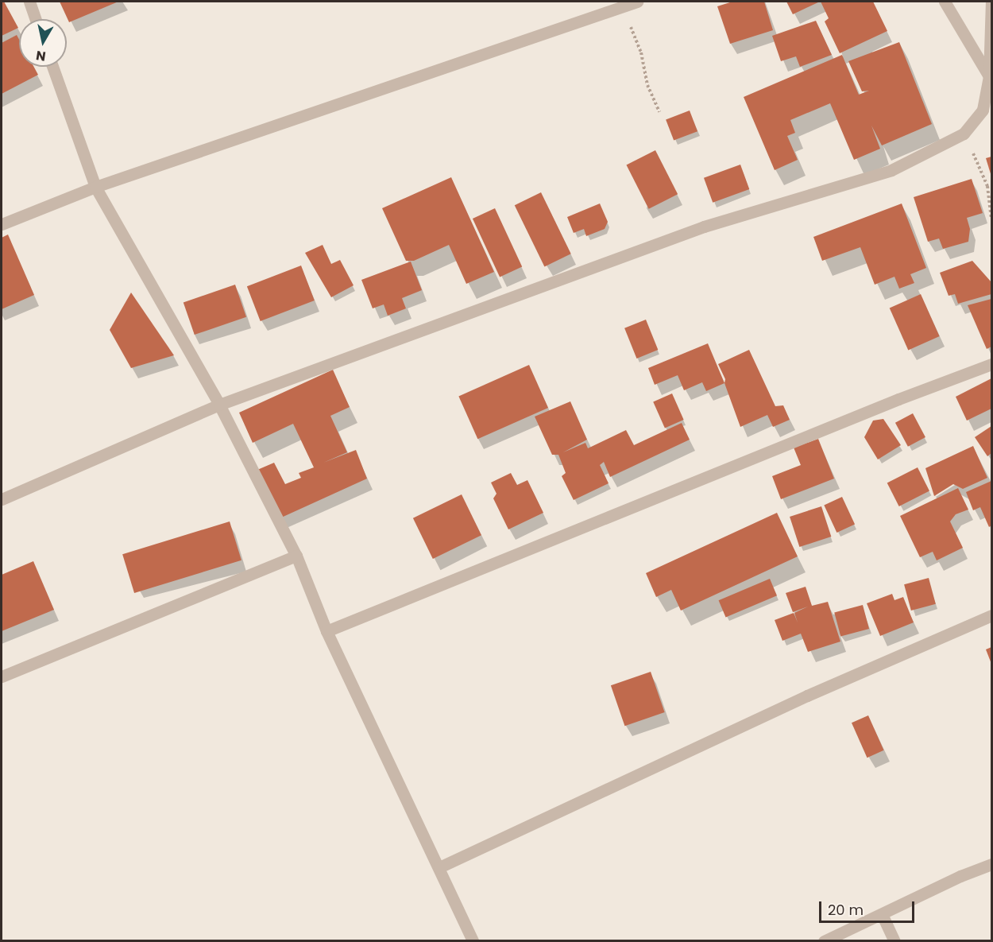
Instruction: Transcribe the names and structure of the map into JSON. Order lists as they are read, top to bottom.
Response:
{
  "scale_bar": "20 m",
  "north": "bottom"
}
